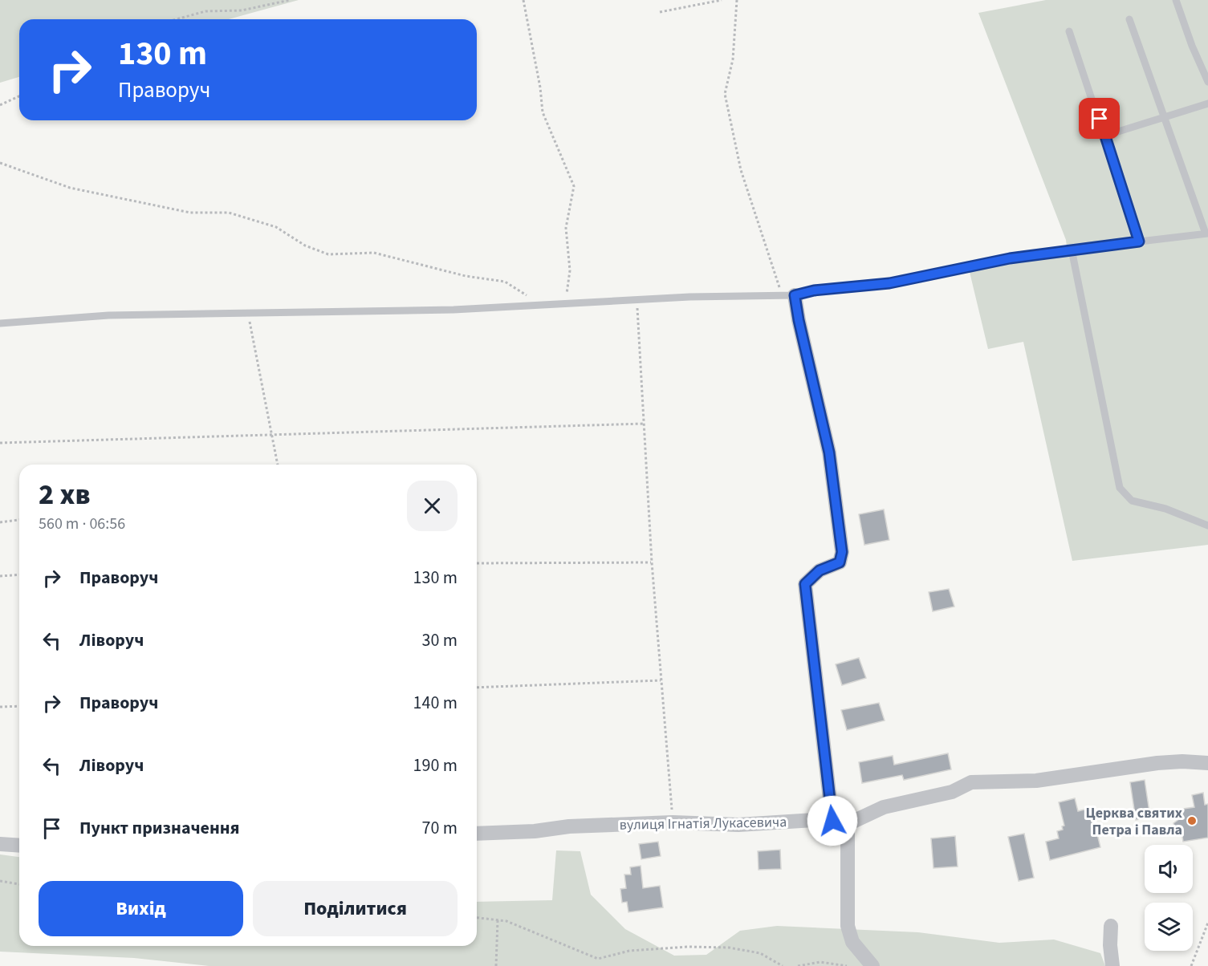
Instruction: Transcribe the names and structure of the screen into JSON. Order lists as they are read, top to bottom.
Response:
{
  "streets": {
    "street": ["вулиця Ігнатія Лукасевича"]
  },
  "places": ["Церква святих Петра і Павла"],
  "page": {
    "turn": ["130 m", "Праворуч"],
    "heading": ["2 хв", "560 m · 06:56"],
    "list": [
      {
        "name": "Праворуч",
        "value": "130 m"
      },
      {
        "name": "Ліворуч",
        "value": "30 m"
      },
      {
        "name": "Праворуч",
        "value": "140 m"
      },
      {
        "name": "Ліворуч",
        "value": "190 m"
      },
      {
        "name": "Пункт призначення",
        "value": "70 m"
      }
    ],
    "buttons": ["Вихід", "Поділитися"]
  }
}
